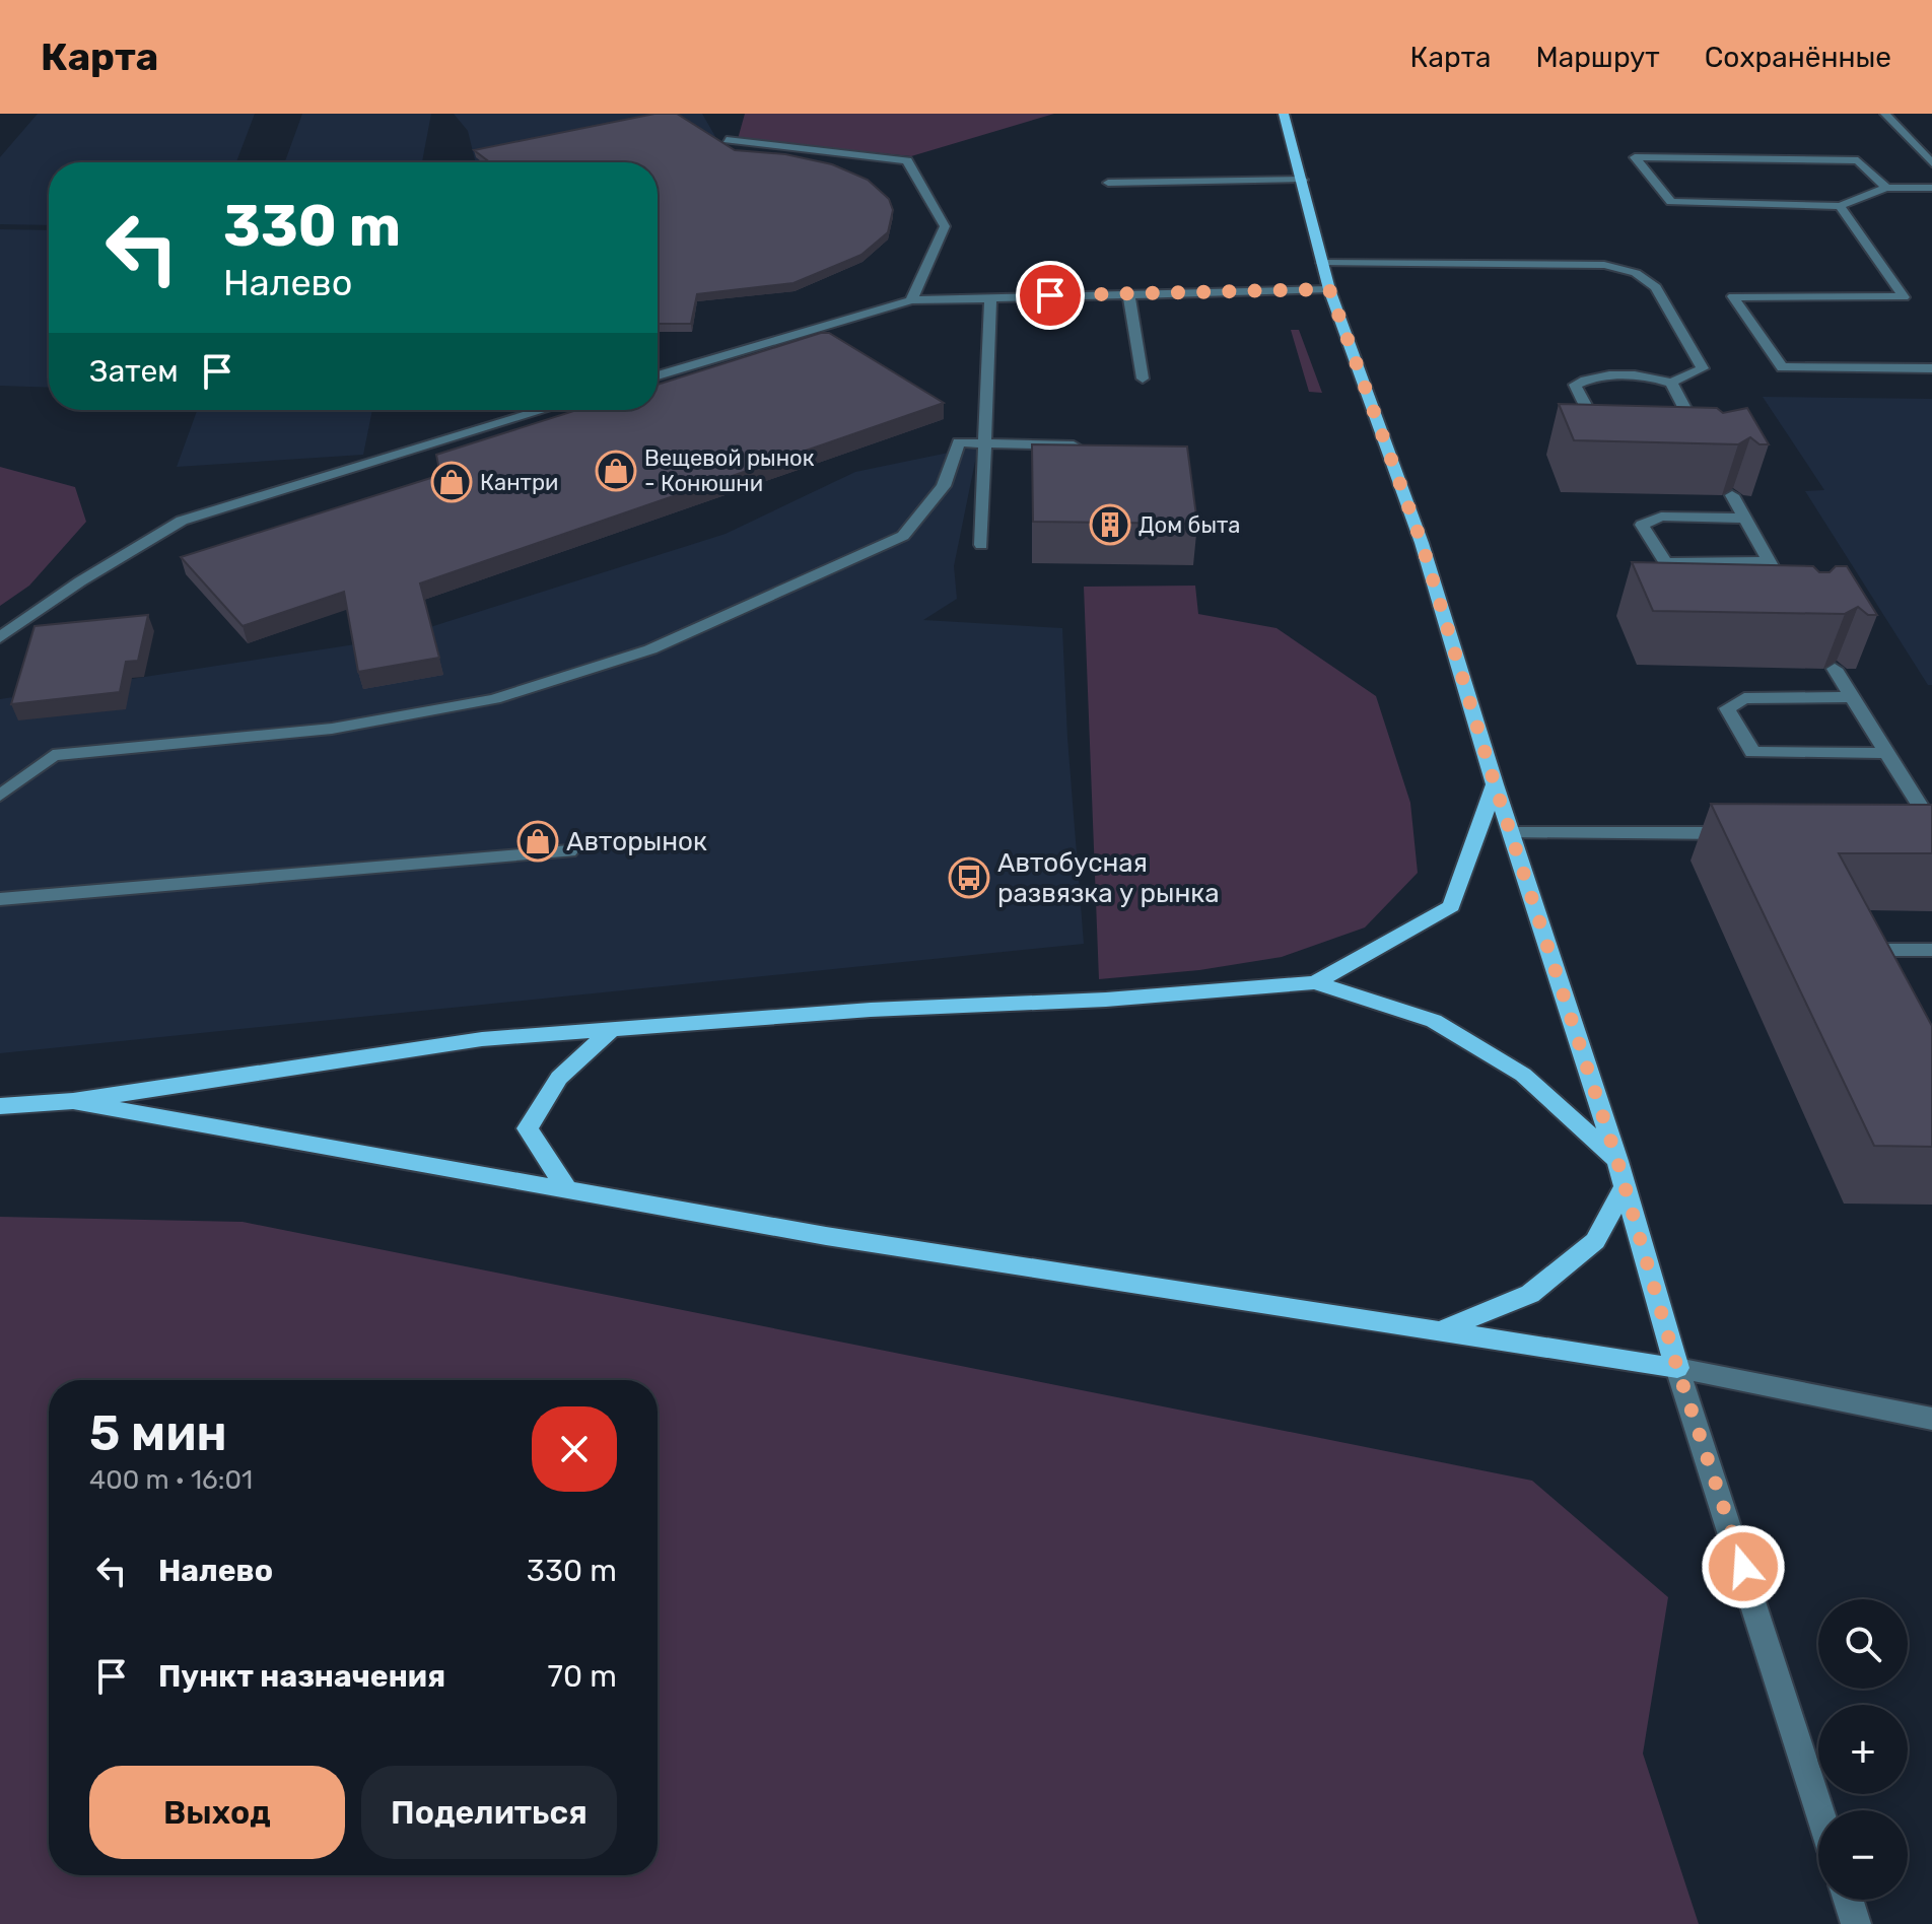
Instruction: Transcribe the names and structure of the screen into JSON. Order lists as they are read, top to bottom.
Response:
{
  "places": {
    "shop": ["Вещевой рынок - Конюшни", "Кантри", "Авторынок"],
    "building": ["Дом быта"],
    "bus stop": ["Автобусная развязка у рынка"]
  },
  "page": {
    "header": "Карта",
    "nav": ["Карта", "Маршрут", "Сохранённые"],
    "turn": ["330 m", "Налево"],
    "then": "Затем",
    "heading": ["5 мин", "400 m · 16:01"],
    "list": [
      {
        "name": "Налево",
        "value": "330 m"
      },
      {
        "name": "Пункт назначения",
        "value": "70 m"
      }
    ],
    "map_buttons": ["+", "−"],
    "buttons": ["Выход", "Поделиться"]
  }
}
